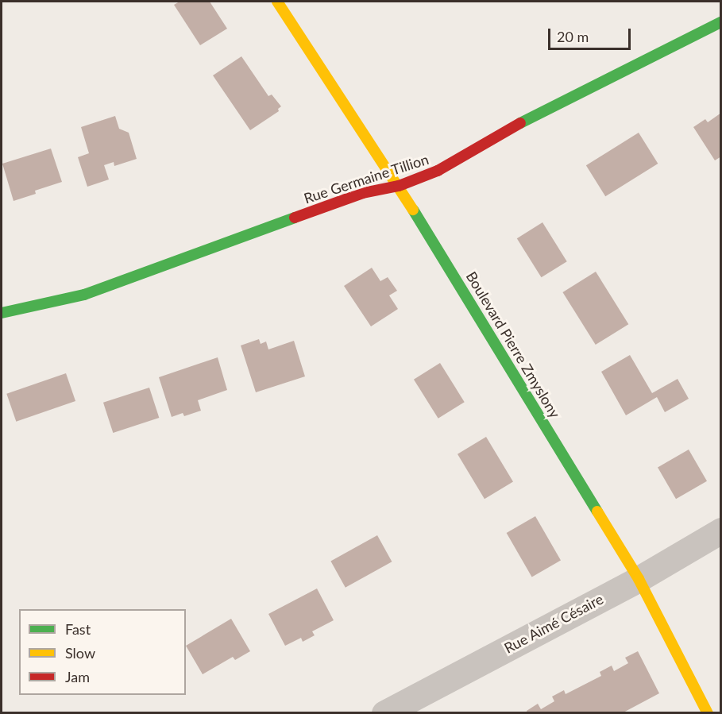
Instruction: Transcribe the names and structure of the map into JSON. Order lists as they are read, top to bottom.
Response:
{
  "streets": {
    "street": ["Rue Germaine Tillion", "Boulevard Pierre Zmyslony", "Rue Aimé Césaire"]
  },
  "crossings": [
    ["Rue Germaine Tillion", "Boulevard Pierre Zmyslony"],
    ["Boulevard Pierre Zmyslony", "Rue Aimé Césaire"]
  ],
  "legend": ["Fast", "Slow", "Jam"],
  "scale_bar": "20 m"
}
